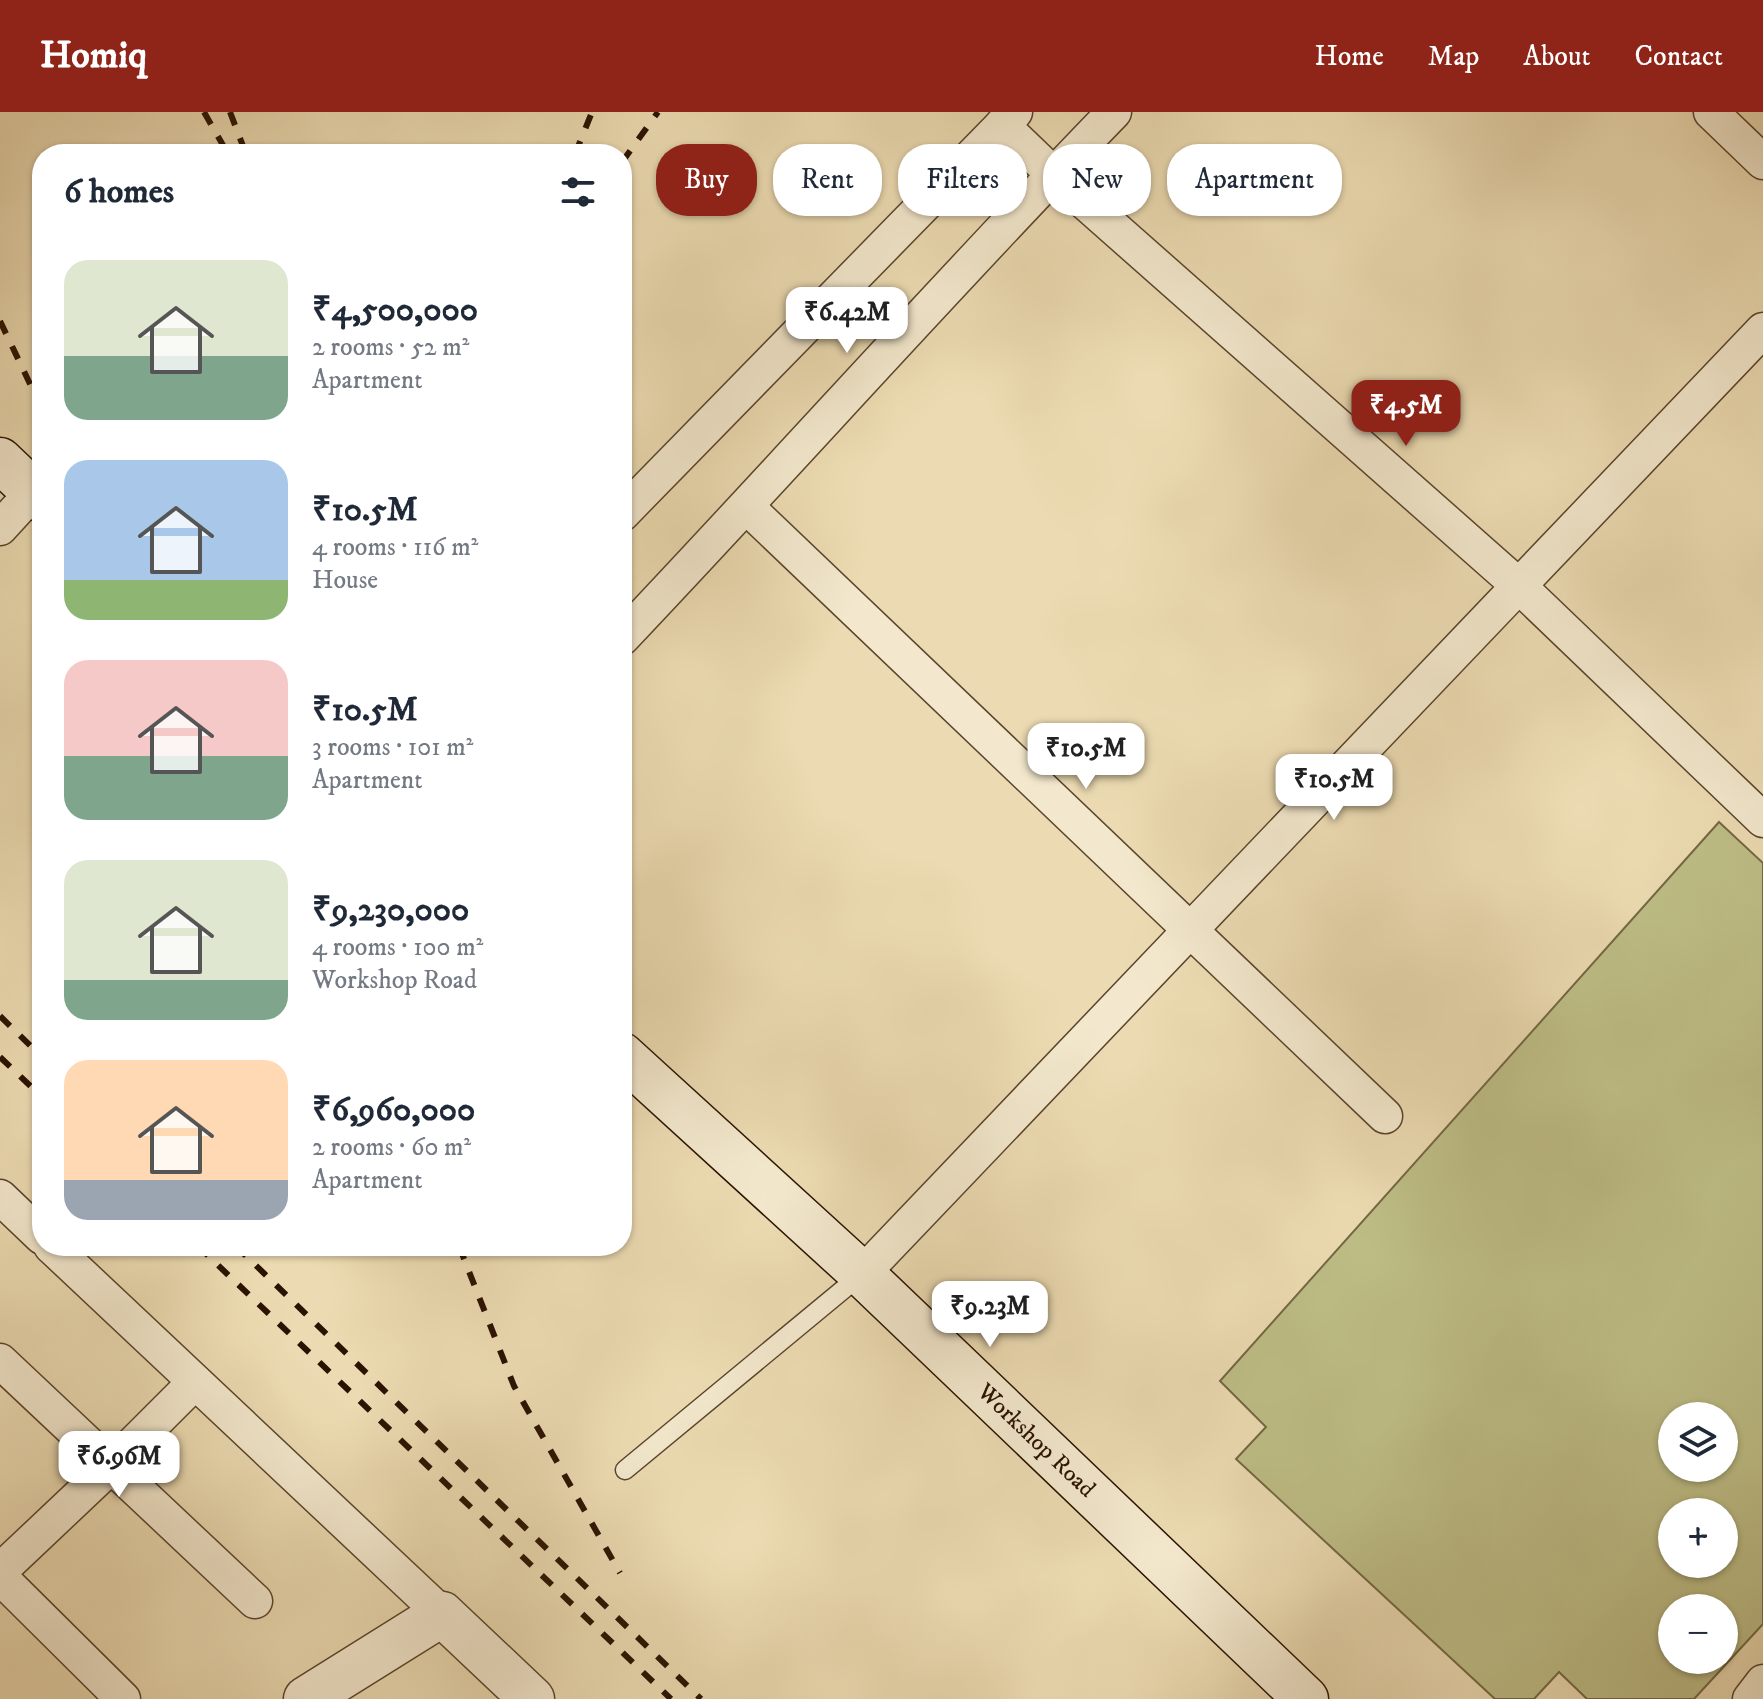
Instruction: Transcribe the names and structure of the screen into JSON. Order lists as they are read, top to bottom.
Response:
{
  "streets": {
    "main road": ["Workshop Road"]
  },
  "page": {
    "header": "Homiq",
    "nav": [
      "Home",
      "Map",
      "About",
      "Contact"
    ],
    "chip": [
      "Buy",
      "Rent",
      "Filters",
      "New",
      "Apartment"
    ],
    "heading": "6 homes",
    "list": [
      {
        "name": "₹4,500,000",
        "note": "2 rooms · 52 m² · Apartment"
      },
      {
        "name": "₹10.5M",
        "note": "4 rooms · 116 m² · House"
      },
      {
        "name": "₹10.5M",
        "note": "3 rooms · 101 m² · Apartment"
      },
      {
        "name": "₹9,230,000",
        "note": "4 rooms · 100 m² · Workshop Road"
      },
      {
        "name": "₹6,960,000",
        "note": "2 rooms · 60 m² · Apartment"
      }
    ],
    "price": [
      "₹6.42M",
      "₹4.5M",
      "₹10.5M",
      "₹10.5M",
      "₹9.23M",
      "₹6.96M"
    ],
    "map_buttons": ["+", "−"]
  }
}
